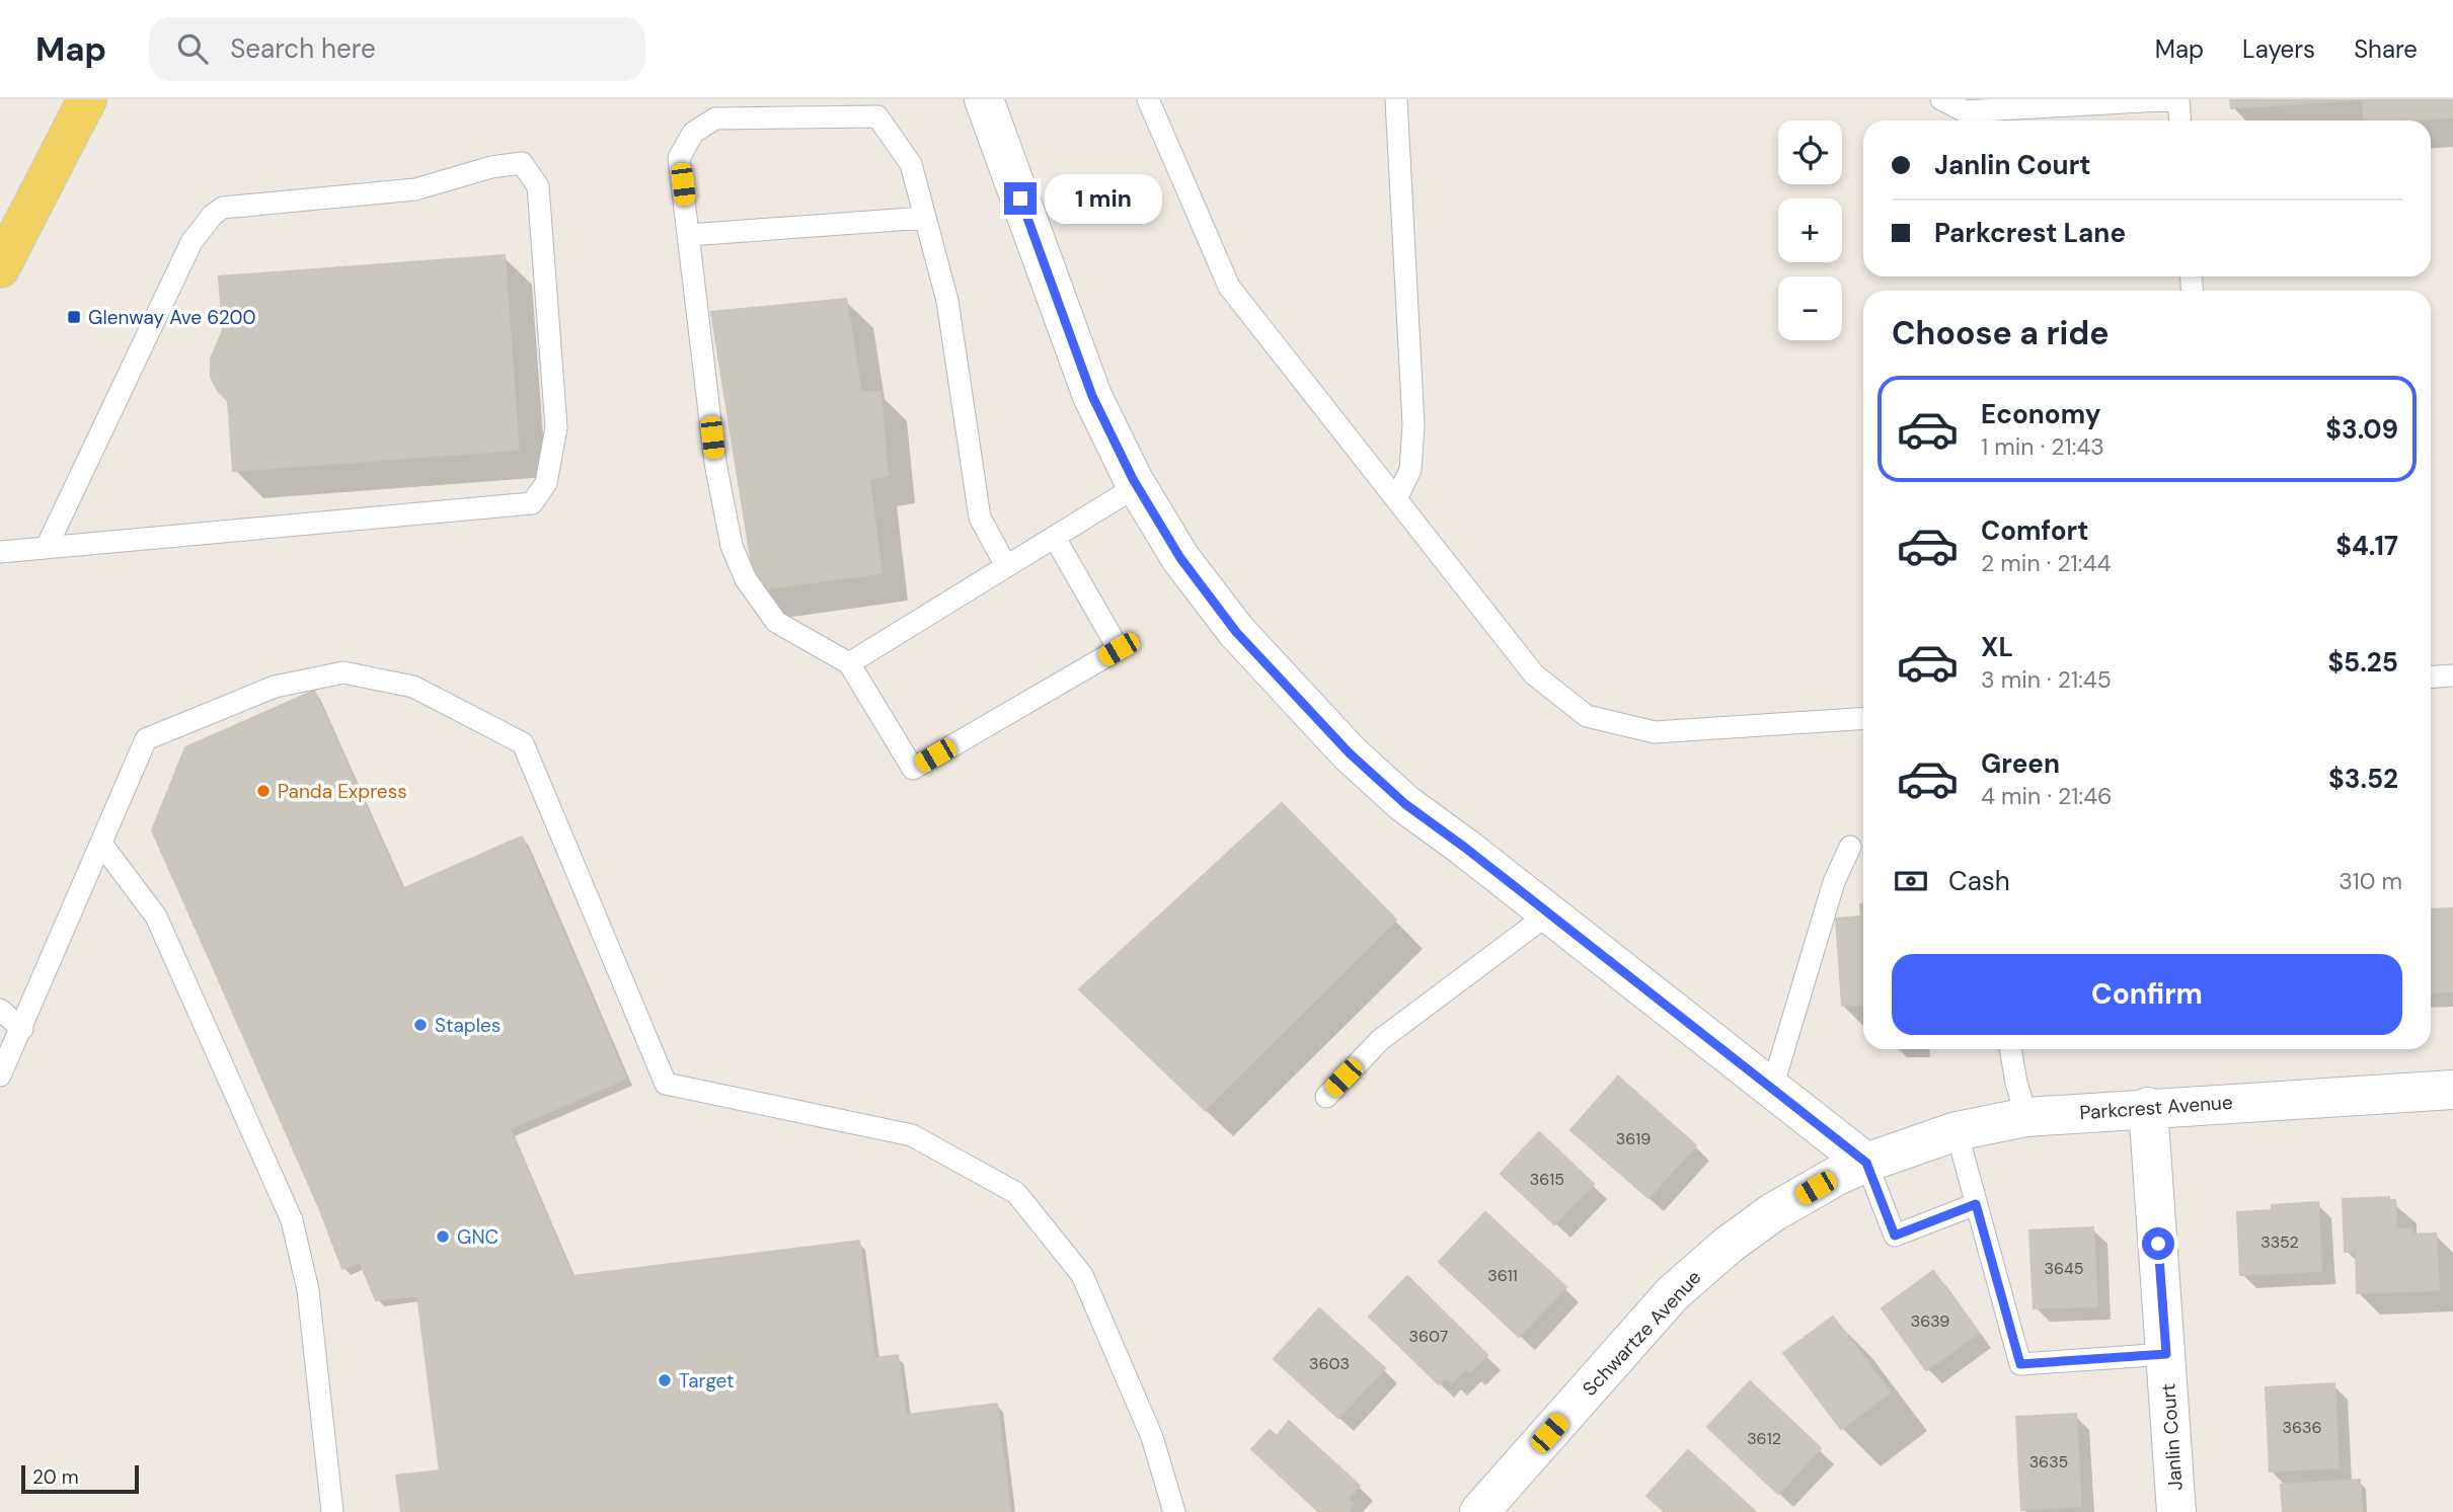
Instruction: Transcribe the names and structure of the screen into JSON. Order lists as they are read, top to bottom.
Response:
{
  "streets": {
    "street": ["Parkcrest Avenue", "Schwartze Avenue", "Janlin Court"]
  },
  "crossings": [
    ["Parkcrest Avenue", "Schwartze Avenue"],
    ["Parkcrest Avenue", "Janlin Court"]
  ],
  "places": {
    "transit": ["Glenway Ave 6200"],
    "other": [
      "Panda Express",
      "Staples",
      "GNC",
      "Target"
    ]
  },
  "house_numbers": [
    "3619",
    "3615",
    "3352",
    "3645",
    "3611",
    "3639",
    "3607",
    "3603",
    "3636",
    "3612",
    "3635"
  ],
  "scale_bar": "20 m",
  "page": {
    "header": "Map",
    "search": "Search here",
    "nav": ["Map", "Layers", "Share"],
    "map_buttons": ["+", "−"],
    "banner": ["Janlin Court", "Parkcrest Lane"],
    "bubble": "1 min",
    "heading": "Choose a ride",
    "list": [
      {
        "name": "Economy",
        "note": "1 min · 21:43",
        "value": "$3.09"
      },
      {
        "name": "Comfort",
        "note": "2 min · 21:44",
        "value": "$4.17"
      },
      {
        "name": "XL",
        "note": "3 min · 21:45",
        "value": "$5.25"
      },
      {
        "name": "Green",
        "note": "4 min · 21:46",
        "value": "$3.52"
      }
    ],
    "pay": ["Cash", "310 m"],
    "buttons": "Confirm",
    "scale": "20 m"
  }
}
